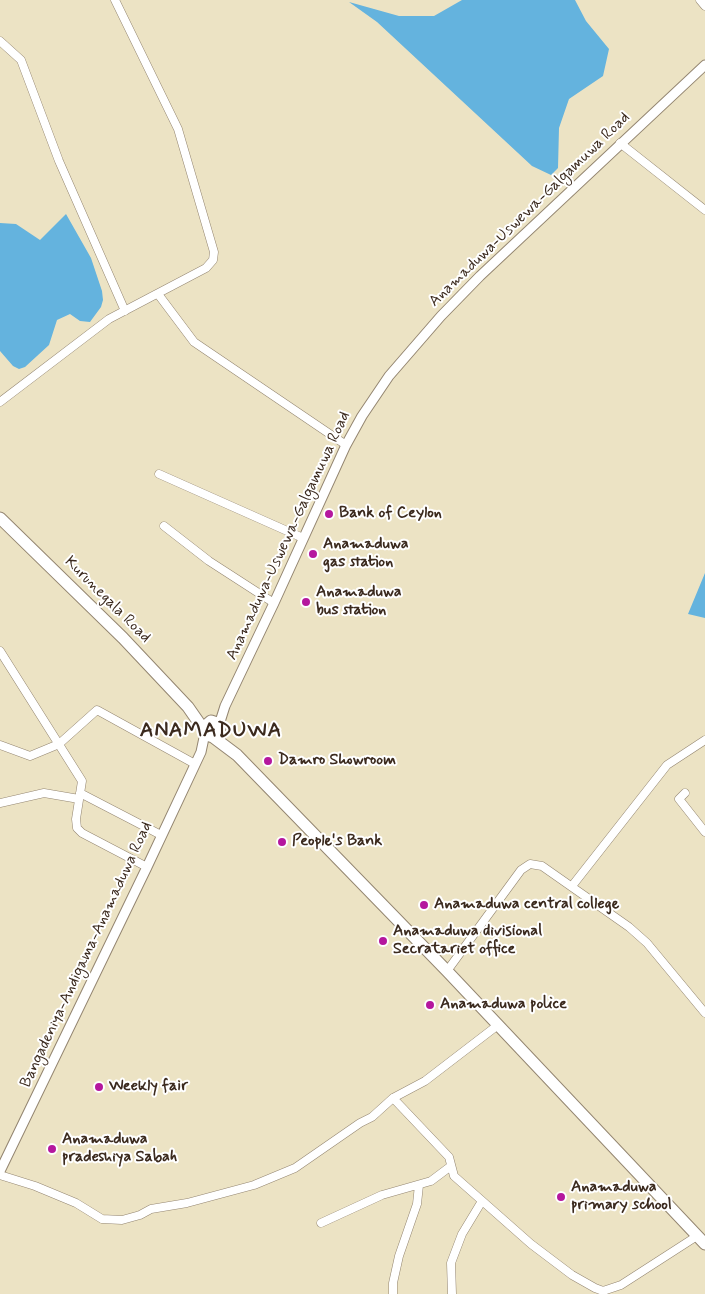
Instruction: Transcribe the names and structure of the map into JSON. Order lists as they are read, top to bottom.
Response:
{
  "streets": {
    "highway": ["Kurunegala Road"],
    "main road": ["Anamaduwa-Uswewa-Galgamuwa Road", "Bangadeniya-Andigama-Anamaduwa Road"]
  },
  "crossings": [
    ["Anamaduwa-Uswewa-Galgamuwa Road", "Kurunegala Road"],
    ["Anamaduwa-Uswewa-Galgamuwa Road", "Bangadeniya-Andigama-Anamaduwa Road"],
    ["Kurunegala Road", "Bangadeniya-Andigama-Anamaduwa Road"]
  ],
  "districts": ["ANAMADUWA"],
  "places": [
    "Bank of Ceylon",
    "Anamaduwa gas station",
    "Anamaduwa bus station",
    "Damro Showroom",
    "People's Bank",
    "Anamaduwa central college",
    "Anamaduwa divisional Secratariet office",
    "Anamaduwa police",
    "Weekly fair",
    "Anamaduwa pradeshiya Sabah",
    "Anamaduwa primary school"
  ]
}
